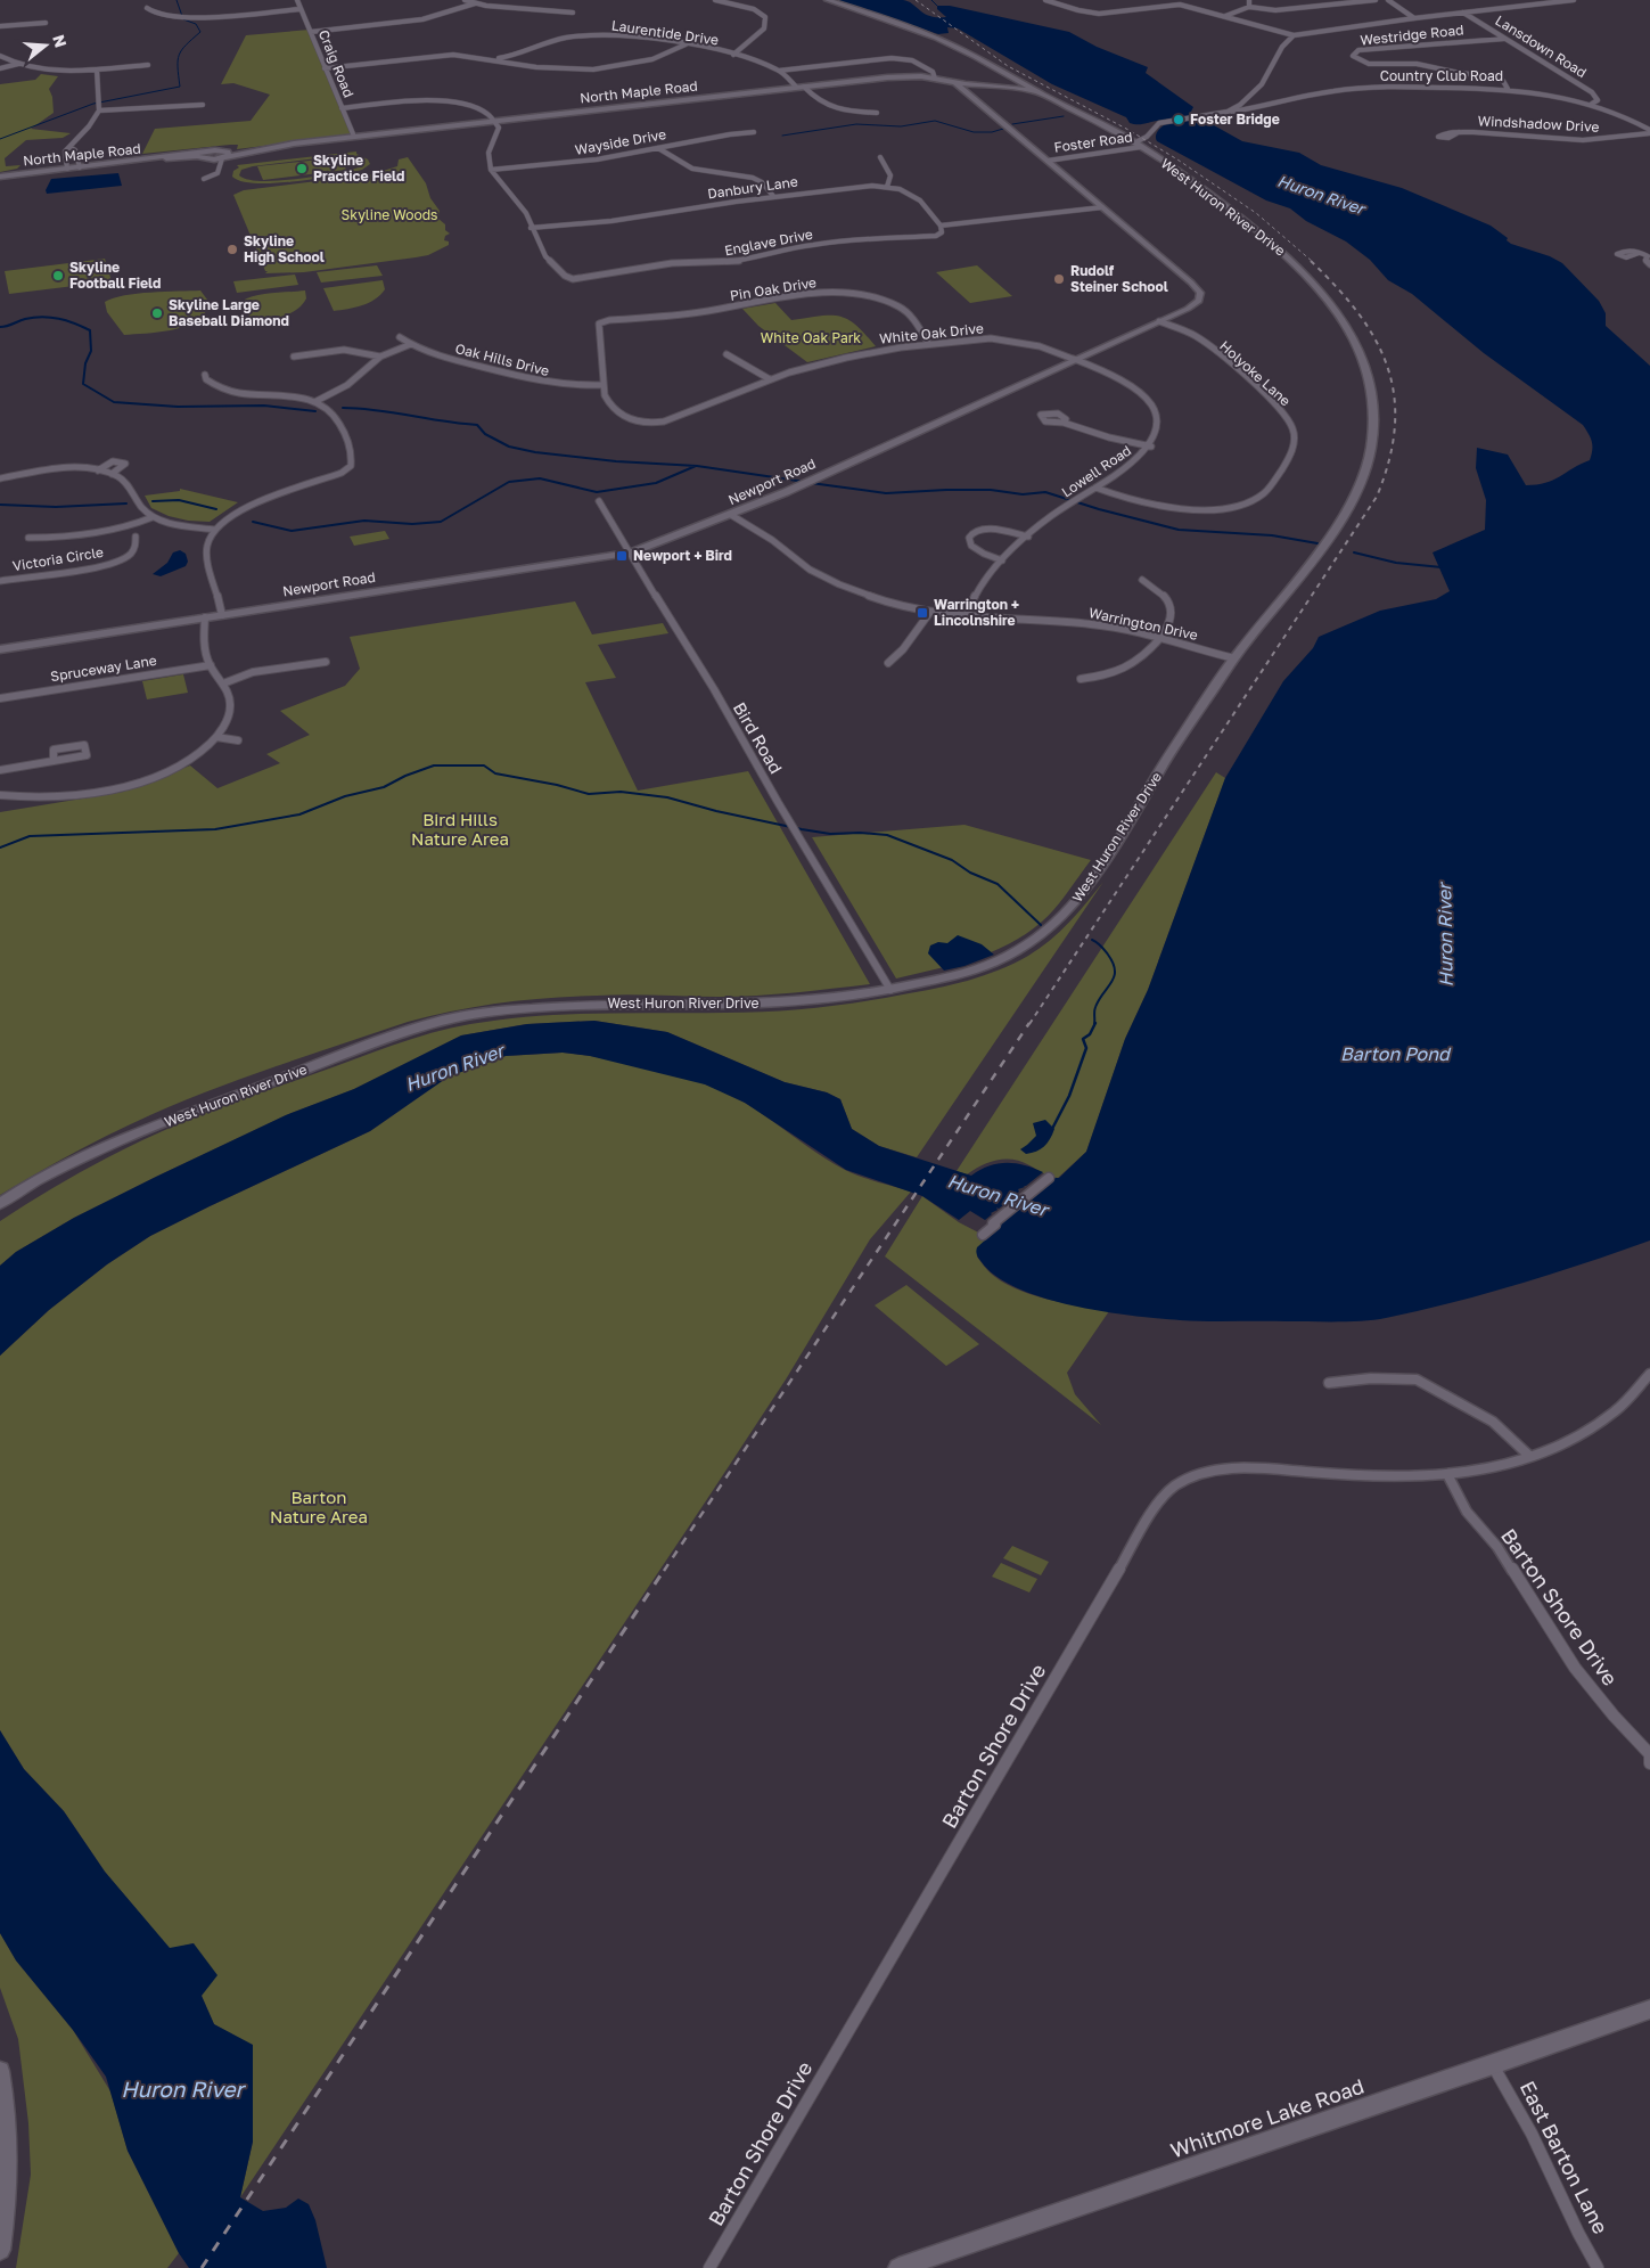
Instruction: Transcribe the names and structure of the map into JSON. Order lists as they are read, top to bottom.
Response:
{
  "streets": {
    "street": [
      "Laurentide Drive",
      "Westridge Road",
      "Lansdown Road",
      "Craig Road",
      "Country Club Road",
      "North Maple Road",
      "Windshadow Drive",
      "Wayside Drive",
      "Foster Road",
      "Danbury Lane",
      "West Huron River Drive",
      "Englave Drive",
      "Pin Oak Drive",
      "White Oak Drive",
      "Oak Hills Drive",
      "Holyoke Lane",
      "Lowell Road",
      "Newport Road",
      "Victoria Circle",
      "Warrington Drive",
      "Spruceway Lane",
      "Bird Road",
      "Barton Shore Drive",
      "Whitmore Lake Road",
      "East Barton Lane"
    ]
  },
  "crossings": [
    ["Laurentide Drive", "North Maple Road"],
    ["Westridge Road", "Lansdown Road"],
    ["Westridge Road", "Country Club Road"],
    ["Lansdown Road", "Country Club Road"],
    ["Craig Road", "North Maple Road"],
    ["Country Club Road", "Windshadow Drive"],
    ["North Maple Road", "West Huron River Drive"],
    ["North Maple Road", "Newport Road"],
    ["Foster Road", "West Huron River Drive"],
    ["Foster Road", "Newport Road"],
    ["Danbury Lane", "Englave Drive"],
    ["West Huron River Drive", "Warrington Drive"],
    ["West Huron River Drive", "Bird Road"],
    ["Pin Oak Drive", "White Oak Drive"],
    ["Pin Oak Drive", "Oak Hills Drive"],
    ["White Oak Drive", "Oak Hills Drive"],
    ["White Oak Drive", "Lowell Road"],
    ["White Oak Drive", "Newport Road"],
    ["Holyoke Lane", "Lowell Road"],
    ["Holyoke Lane", "Newport Road"],
    ["Lowell Road", "Newport Road"],
    ["Lowell Road", "Warrington Drive"],
    ["Newport Road", "Warrington Drive"],
    ["Newport Road", "Bird Road"],
    ["Whitmore Lake Road", "East Barton Lane"]
  ],
  "water": ["Huron River", "Barton Pond"],
  "parks": [
    "Skyline Woods",
    "White Oak Park",
    "Bird Hills Nature Area",
    "Barton Nature Area"
  ],
  "places": {
    "other": [
      "Foster Bridge",
      "Skyline Practice Field",
      "Skyline High School",
      "Skyline Football Field",
      "Rudolf Steiner School",
      "Skyline Large Baseball Diamond"
    ],
    "transit": ["Newport + Bird", "Warrington + Lincolnshire"]
  },
  "north": "right"
}
